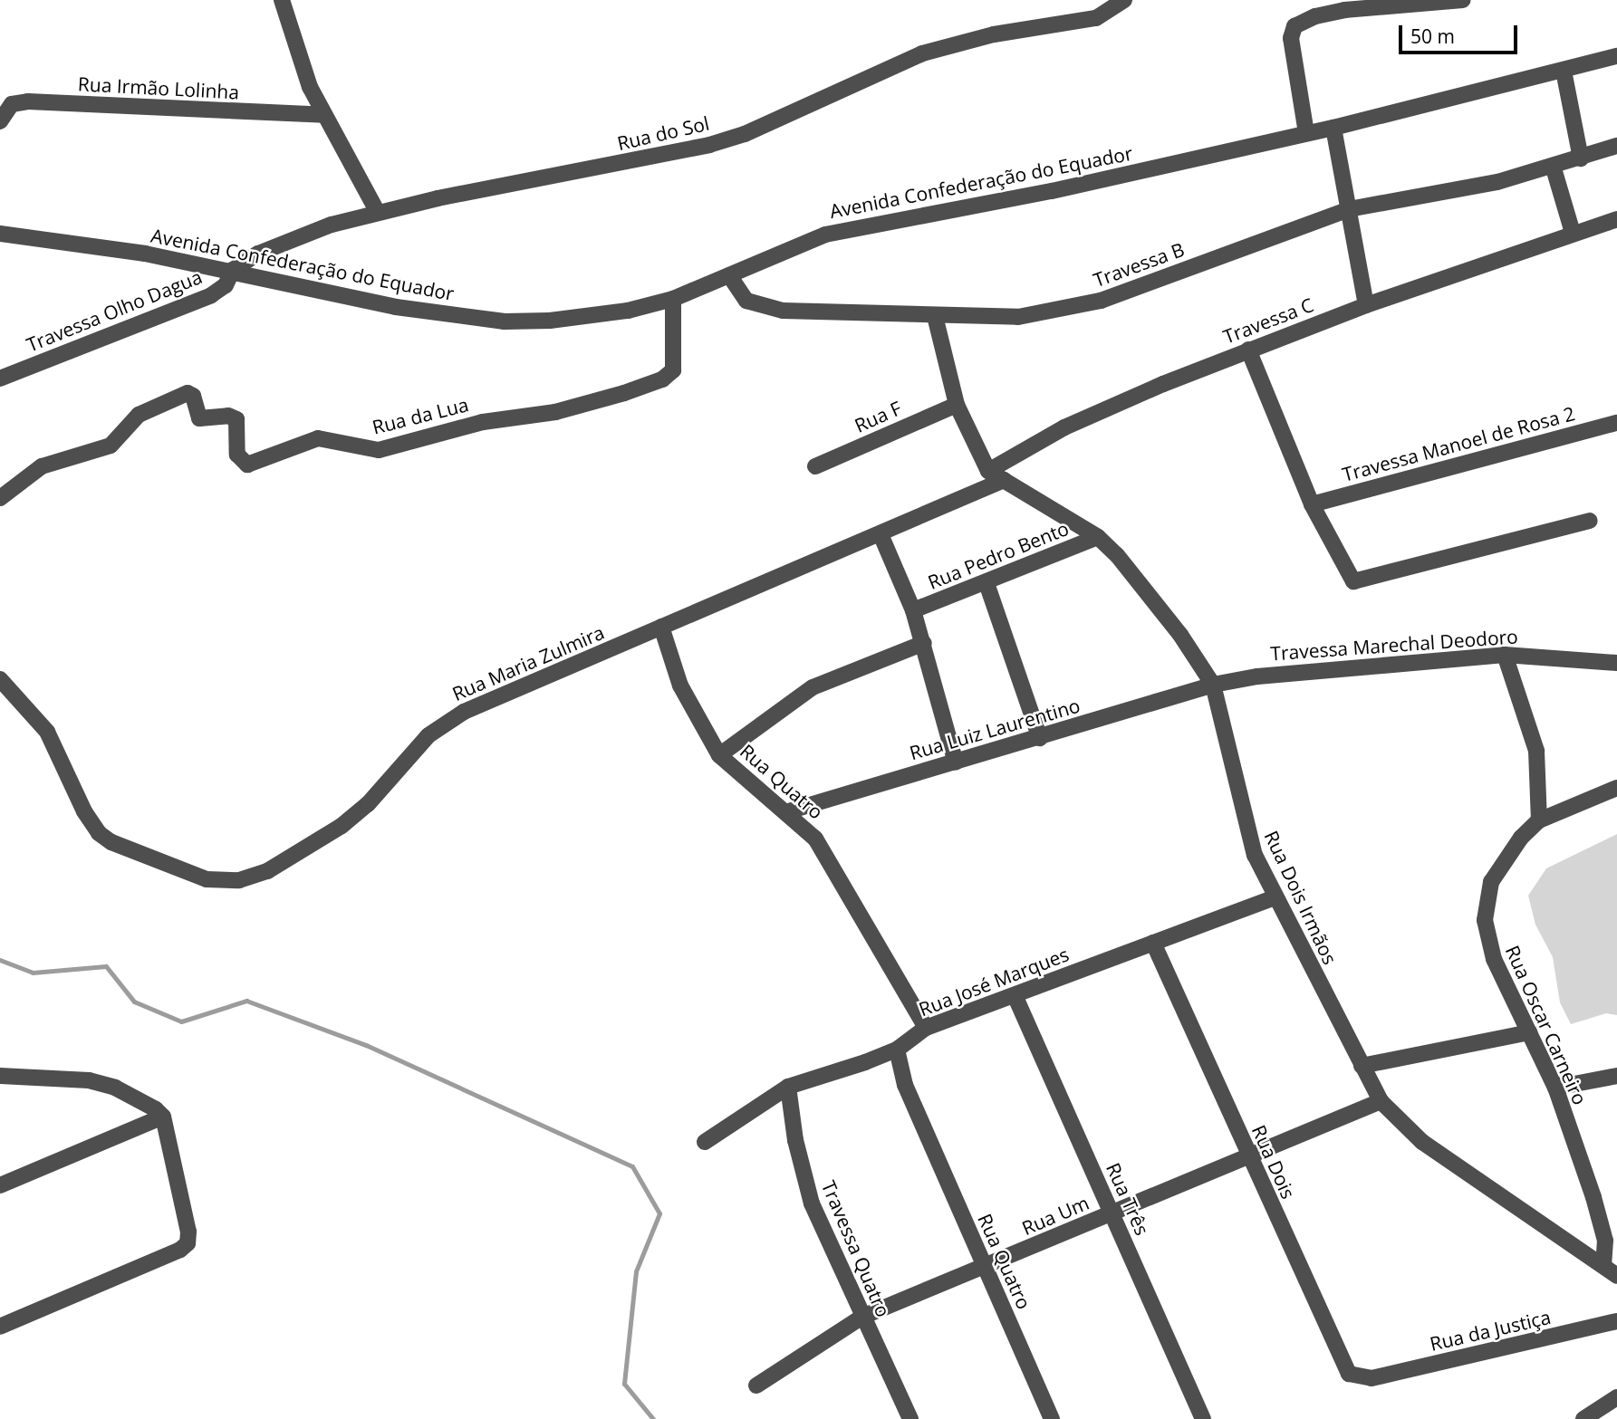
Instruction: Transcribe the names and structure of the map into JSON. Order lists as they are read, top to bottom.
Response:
{
  "streets": {
    "street": [
      "Rua Irmão Lolinha",
      "Rua do Sol",
      "Avenida Confederação do Equador",
      "Travessa B",
      "Travessa Olho Dagua",
      "Travessa C",
      "Rua da Lua",
      "Rua F",
      "Travessa Manoel de Rosa 2",
      "Rua Pedro Bento",
      "Travessa Marechal Deodoro",
      "Rua Maria Zulmira",
      "Rua Luiz Laurentino",
      "Rua Quatro",
      "Rua Dois Irmãos",
      "Rua José Marques",
      "Rua Oscar Carneiro",
      "Rua Dois",
      "Rua Três",
      "Rua Um",
      "Travessa Quatro",
      "Rua da Justiça"
    ]
  },
  "crossings": [
    ["Rua do Sol", "Avenida Confederação do Equador"],
    ["Rua do Sol", "Travessa Olho Dagua"],
    ["Avenida Confederação do Equador", "Travessa B"],
    ["Avenida Confederação do Equador", "Travessa Olho Dagua"],
    ["Avenida Confederação do Equador", "Rua da Lua"],
    ["Travessa C", "Rua Dois Irmãos"],
    ["Rua Pedro Bento", "Rua Dois Irmãos"],
    ["Travessa Marechal Deodoro", "Rua Luiz Laurentino"],
    ["Travessa Marechal Deodoro", "Rua Dois Irmãos"],
    ["Rua Maria Zulmira", "Rua Quatro"],
    ["Rua Maria Zulmira", "Rua Dois Irmãos"],
    ["Rua Luiz Laurentino", "Rua Quatro"],
    ["Rua Luiz Laurentino", "Rua Dois Irmãos"],
    ["Rua Quatro", "Rua José Marques"],
    ["Rua Quatro", "Rua Um"],
    ["Rua Dois Irmãos", "Rua José Marques"],
    ["Rua Dois Irmãos", "Rua Oscar Carneiro"],
    ["Rua Dois Irmãos", "Rua Um"],
    ["Rua José Marques", "Rua Dois"],
    ["Rua José Marques", "Rua Três"],
    ["Rua José Marques", "Travessa Quatro"],
    ["Rua Dois", "Rua Um"],
    ["Rua Dois", "Rua da Justiça"],
    ["Rua Três", "Rua Um"],
    ["Rua Um", "Travessa Quatro"]
  ],
  "scale_bar": "50 m"
}
